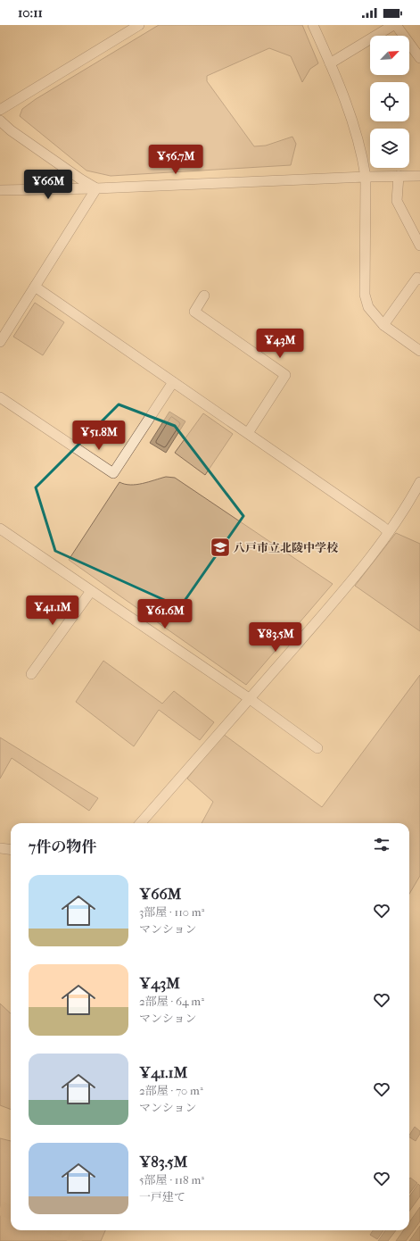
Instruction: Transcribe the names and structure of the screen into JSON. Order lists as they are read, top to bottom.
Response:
{
  "places": {
    "school or university": ["八戸市立北陵中学校"]
  },
  "north": "top right",
  "page": {
    "status": "10:11",
    "price": [
      "¥56.7M",
      "¥66M",
      "¥43M",
      "¥51.8M",
      "¥41.1M",
      "¥61.6M",
      "¥83.5M"
    ],
    "heading": "7件の物件",
    "list": [
      {
        "name": "¥66M",
        "note": "3部屋 · 110 m² · マンション"
      },
      {
        "name": "¥43M",
        "note": "2部屋 · 64 m² · マンション"
      },
      {
        "name": "¥41.1M",
        "note": "2部屋 · 70 m² · マンション"
      },
      {
        "name": "¥83.5M",
        "note": "5部屋 · 118 m² · 一戸建て"
      }
    ]
  }
}
